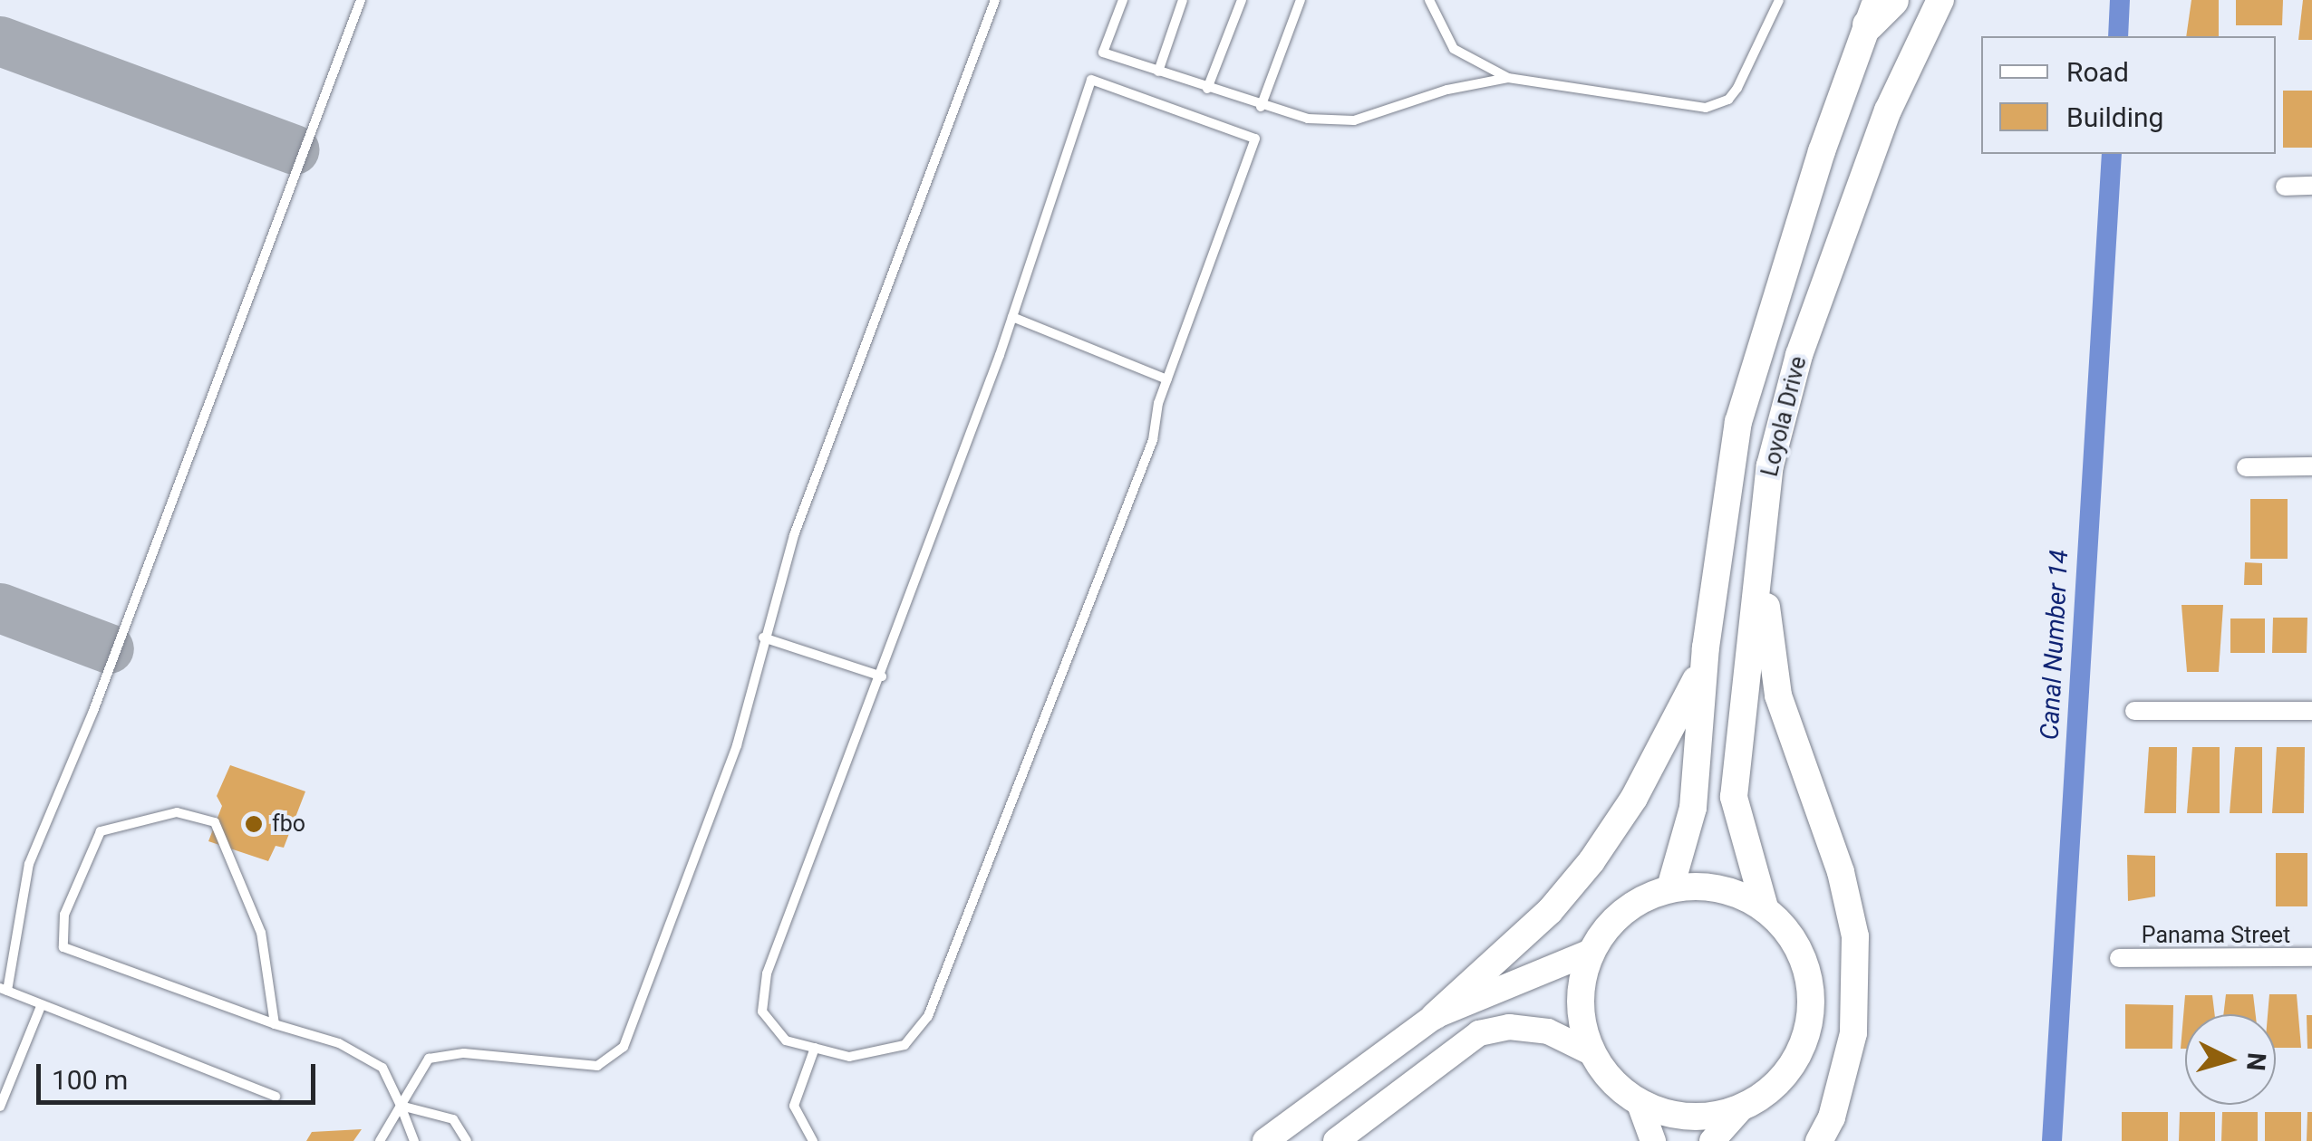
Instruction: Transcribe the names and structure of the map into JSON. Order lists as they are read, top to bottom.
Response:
{
  "streets": {
    "main road": ["Loyola Drive"],
    "street": ["Panama Street"]
  },
  "water": ["Canal Number 14"],
  "places": ["fbo"],
  "legend": ["Road", "Building"],
  "scale_bar": "100 m",
  "north": "right"
}
